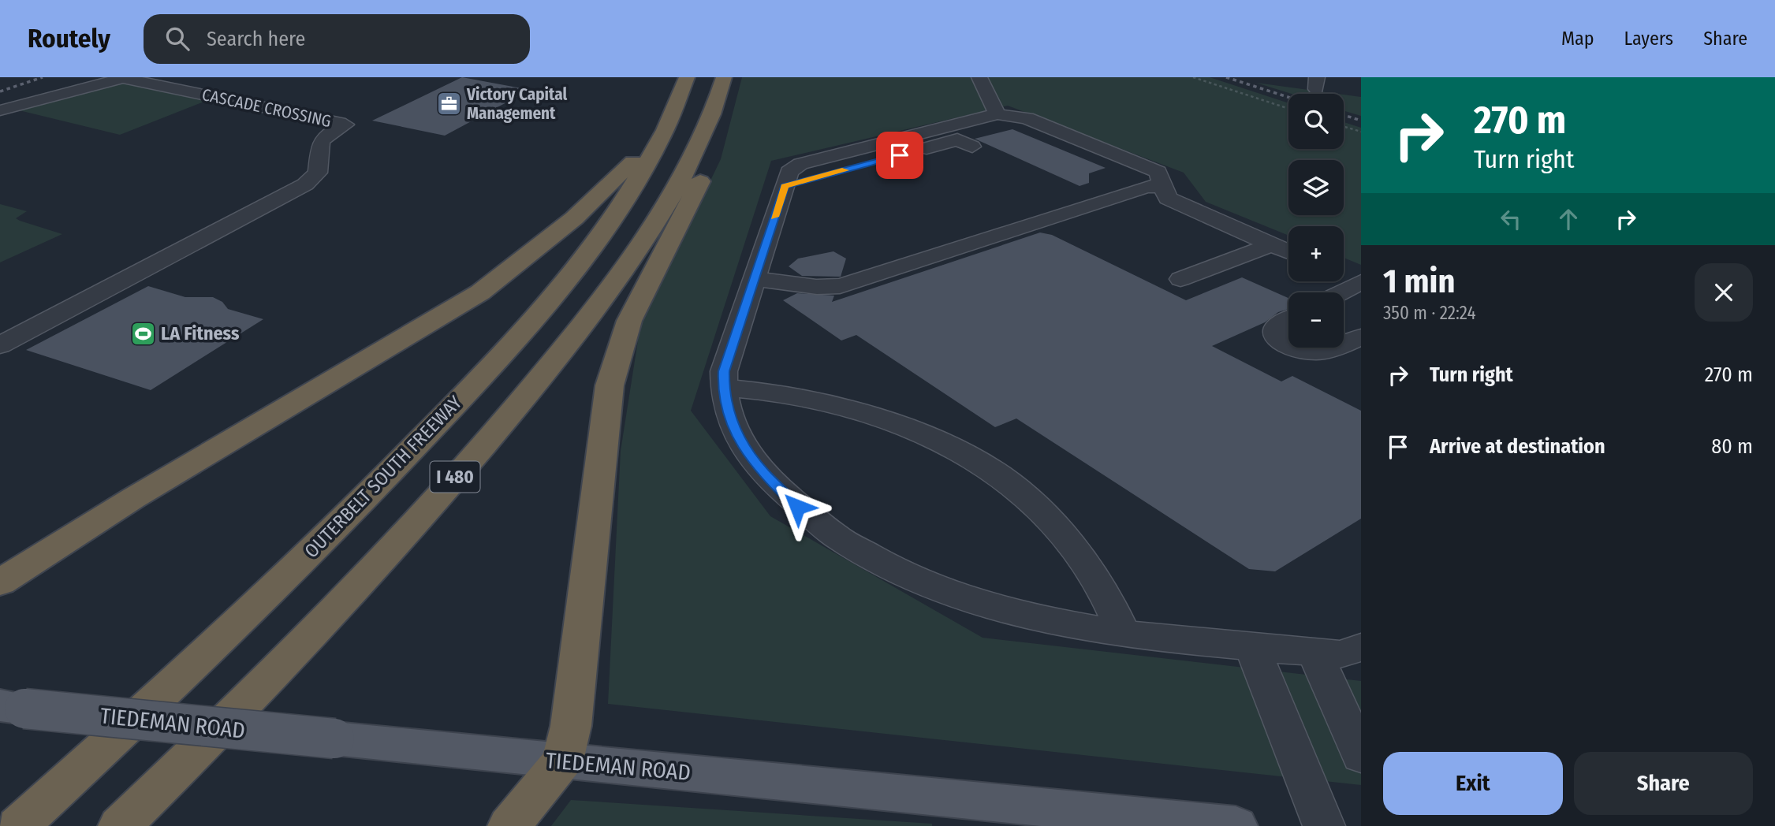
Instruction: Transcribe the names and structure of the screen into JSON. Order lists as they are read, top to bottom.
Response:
{
  "streets": {
    "highway": ["OUTERBELT SOUTH FREEWAY", "I 480"],
    "main road": ["TIEDEMAN ROAD"],
    "lane": ["CASCADE CROSSING"]
  },
  "places": {
    "office": ["Victory Capital Management"],
    "sports": ["LA Fitness"]
  },
  "page": {
    "header": "Routely",
    "search": "Search here",
    "nav": ["Map", "Layers", "Share"],
    "turn": ["270 m", "Turn right"],
    "map_buttons": ["+", "−"],
    "heading": ["1 min", "350 m · 22:24"],
    "list": [
      {
        "name": "Turn right",
        "value": "270 m"
      },
      {
        "name": "Arrive at destination",
        "value": "80 m"
      }
    ],
    "buttons": ["Exit", "Share"]
  }
}
